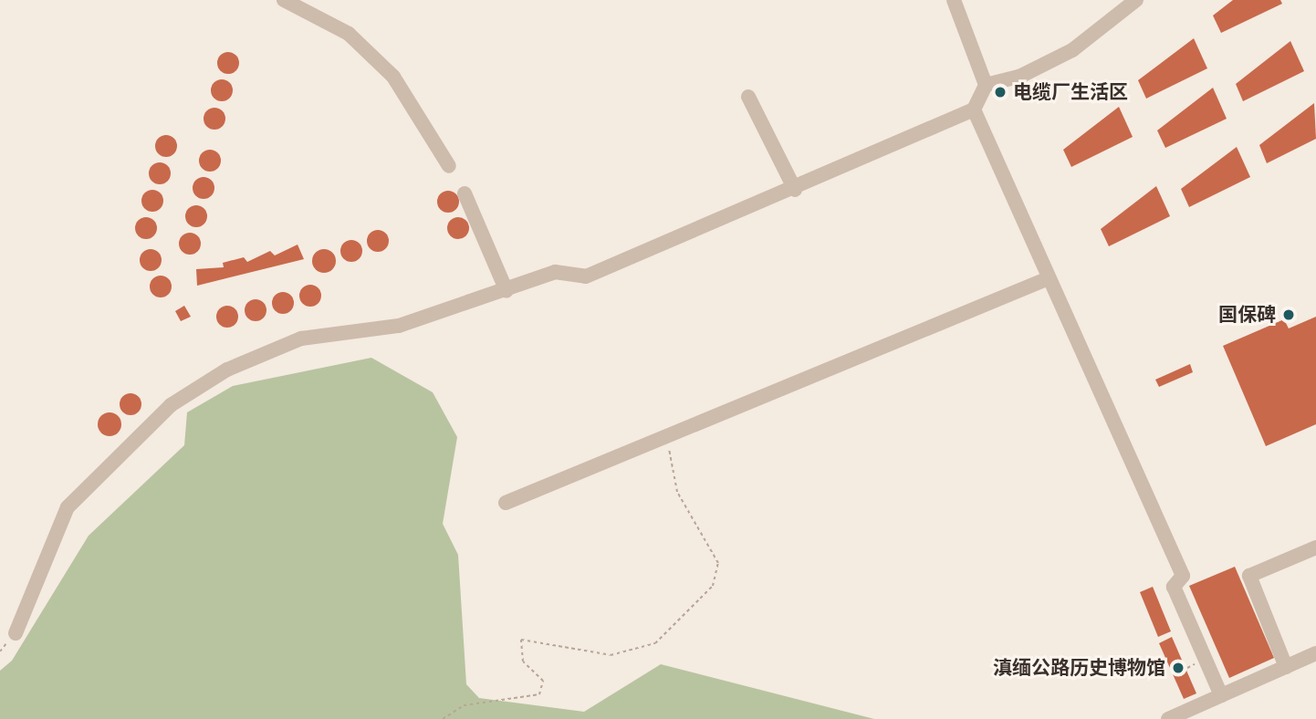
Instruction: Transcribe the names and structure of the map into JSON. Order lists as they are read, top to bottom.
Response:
{
  "places": ["电缆厂生活区", "国保碑", "滇缅公路历史博物馆"]
}
